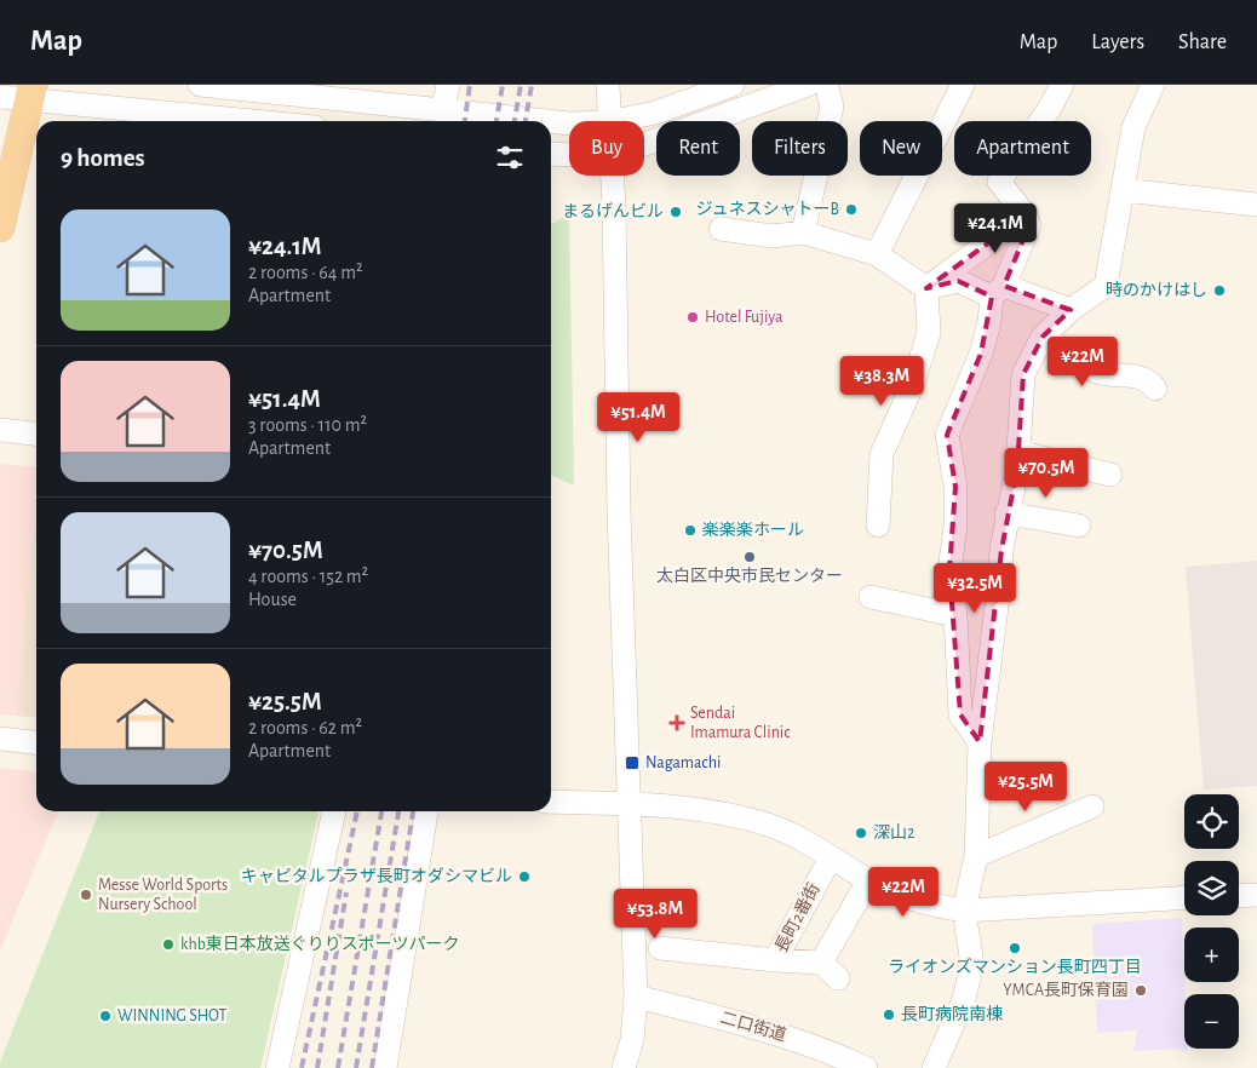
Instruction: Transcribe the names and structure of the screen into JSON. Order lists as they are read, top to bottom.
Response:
{
  "streets": {
    "street": ["長町2番街", "二口街道"]
  },
  "places": {
    "other": [
      "ジュネスシャトーB",
      "まるげんビル",
      "時のかけはし",
      "Hotel Fujiya",
      "楽楽楽ホール",
      "太白区中央市民センター",
      "深山2",
      "キャピタルプラザ長町オダシマビル",
      "Messe World Sports Nursery School",
      "khb東日本放送ぐりりスポーツパーク",
      "ライオンズマンション長町四丁目",
      "YMCA長町保育園",
      "長町病院南棟",
      "WINNING SHOT"
    ],
    "health": ["Sendai Imamura Clinic"],
    "transit": ["Nagamachi"]
  },
  "page": {
    "header": "Map",
    "nav": ["Map", "Layers", "Share"],
    "chip": [
      "Buy",
      "Rent",
      "Filters",
      "New",
      "Apartment"
    ],
    "heading": "9 homes",
    "list": [
      {
        "name": "¥24.1M",
        "note": "2 rooms · 64 m² · Apartment"
      },
      {
        "name": "¥51.4M",
        "note": "3 rooms · 110 m² · Apartment"
      },
      {
        "name": "¥70.5M",
        "note": "4 rooms · 152 m² · House"
      },
      {
        "name": "¥25.5M",
        "note": "2 rooms · 62 m² · Apartment"
      }
    ],
    "price": [
      "¥24.1M",
      "¥22M",
      "¥38.3M",
      "¥51.4M",
      "¥70.5M",
      "¥32.5M",
      "¥25.5M",
      "¥22M",
      "¥53.8M"
    ],
    "map_buttons": ["+", "−"]
  }
}
